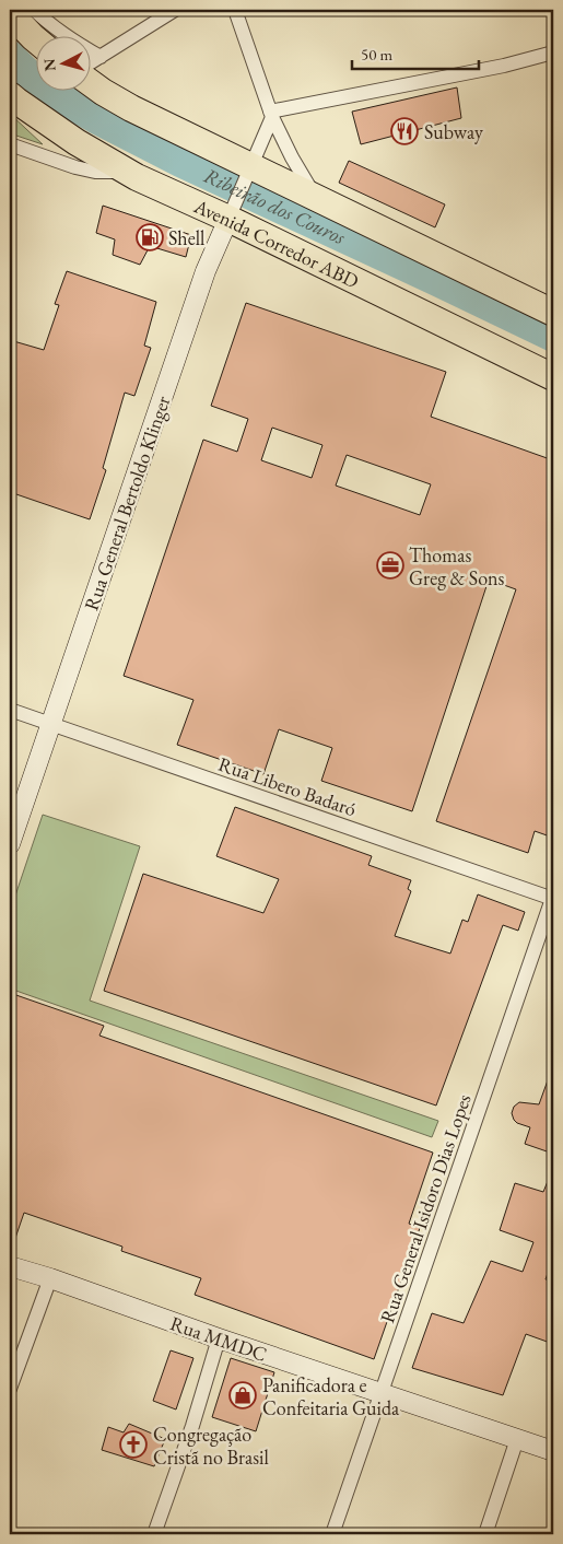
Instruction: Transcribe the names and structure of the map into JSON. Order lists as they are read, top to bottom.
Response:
{
  "streets": {
    "highway": ["Avenida Corredor ABD"],
    "street": [
      "Rua General Bertoldo Klinger",
      "Rua Libero Badaró",
      "Rua General Isidoro Dias Lopes",
      "Rua MMDC"
    ]
  },
  "crossings": [
    ["Avenida Corredor ABD", "Rua General Bertoldo Klinger"],
    ["Rua General Bertoldo Klinger", "Rua Libero Badaró"],
    ["Rua Libero Badaró", "Rua General Isidoro Dias Lopes"],
    ["Rua General Isidoro Dias Lopes", "Rua MMDC"]
  ],
  "water": ["Ribeirão dos Couros"],
  "places": {
    "restaurant": ["Subway"],
    "fuel station": ["Shell"],
    "office": ["Thomas Greg & Sons"],
    "shop": ["Panificadora e Confeitaria Guida"],
    "church": ["Congregação Cristã no Brasil"]
  },
  "scale_bar": "50 m",
  "north": "left"
}
